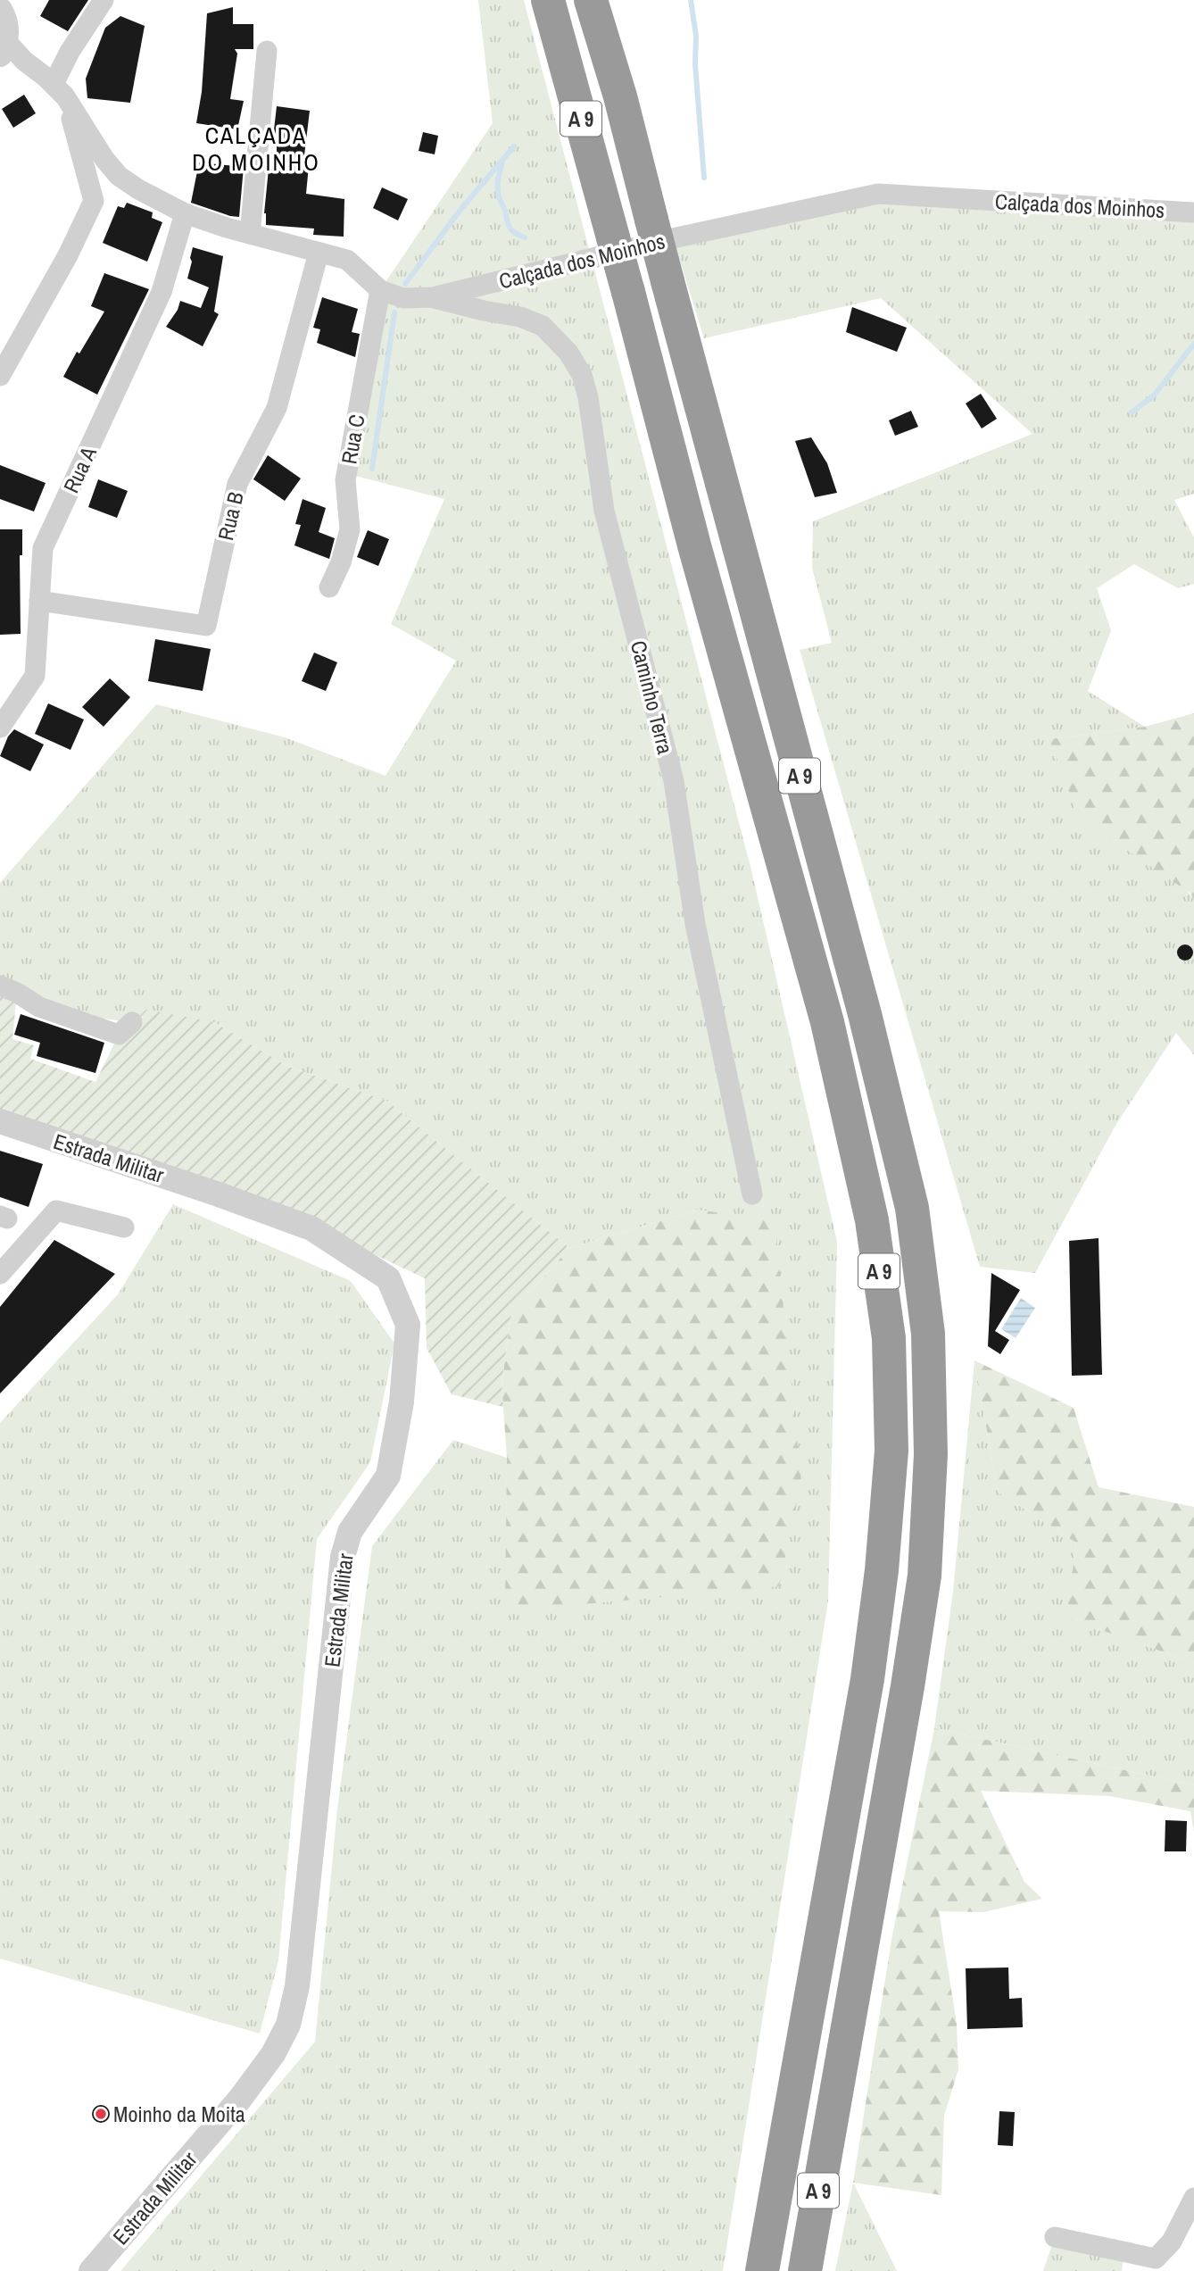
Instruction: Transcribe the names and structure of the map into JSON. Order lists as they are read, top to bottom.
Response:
{
  "streets": {
    "highway": ["A 9"],
    "street": [
      "Calçada dos Moinhos",
      "Rua C",
      "Rua A",
      "Rua B",
      "Caminho Terra",
      "Estrada Militar"
    ]
  },
  "crossings": [
    ["Calçada dos Moinhos", "Rua C"],
    ["Calçada dos Moinhos", "Rua A"],
    ["Calçada dos Moinhos", "Rua B"],
    ["Calçada dos Moinhos", "Caminho Terra"],
    ["Rua A", "Rua B"]
  ],
  "districts": ["CALÇADA DO MOINHO"],
  "places": ["Moinho da Moita"]
}
